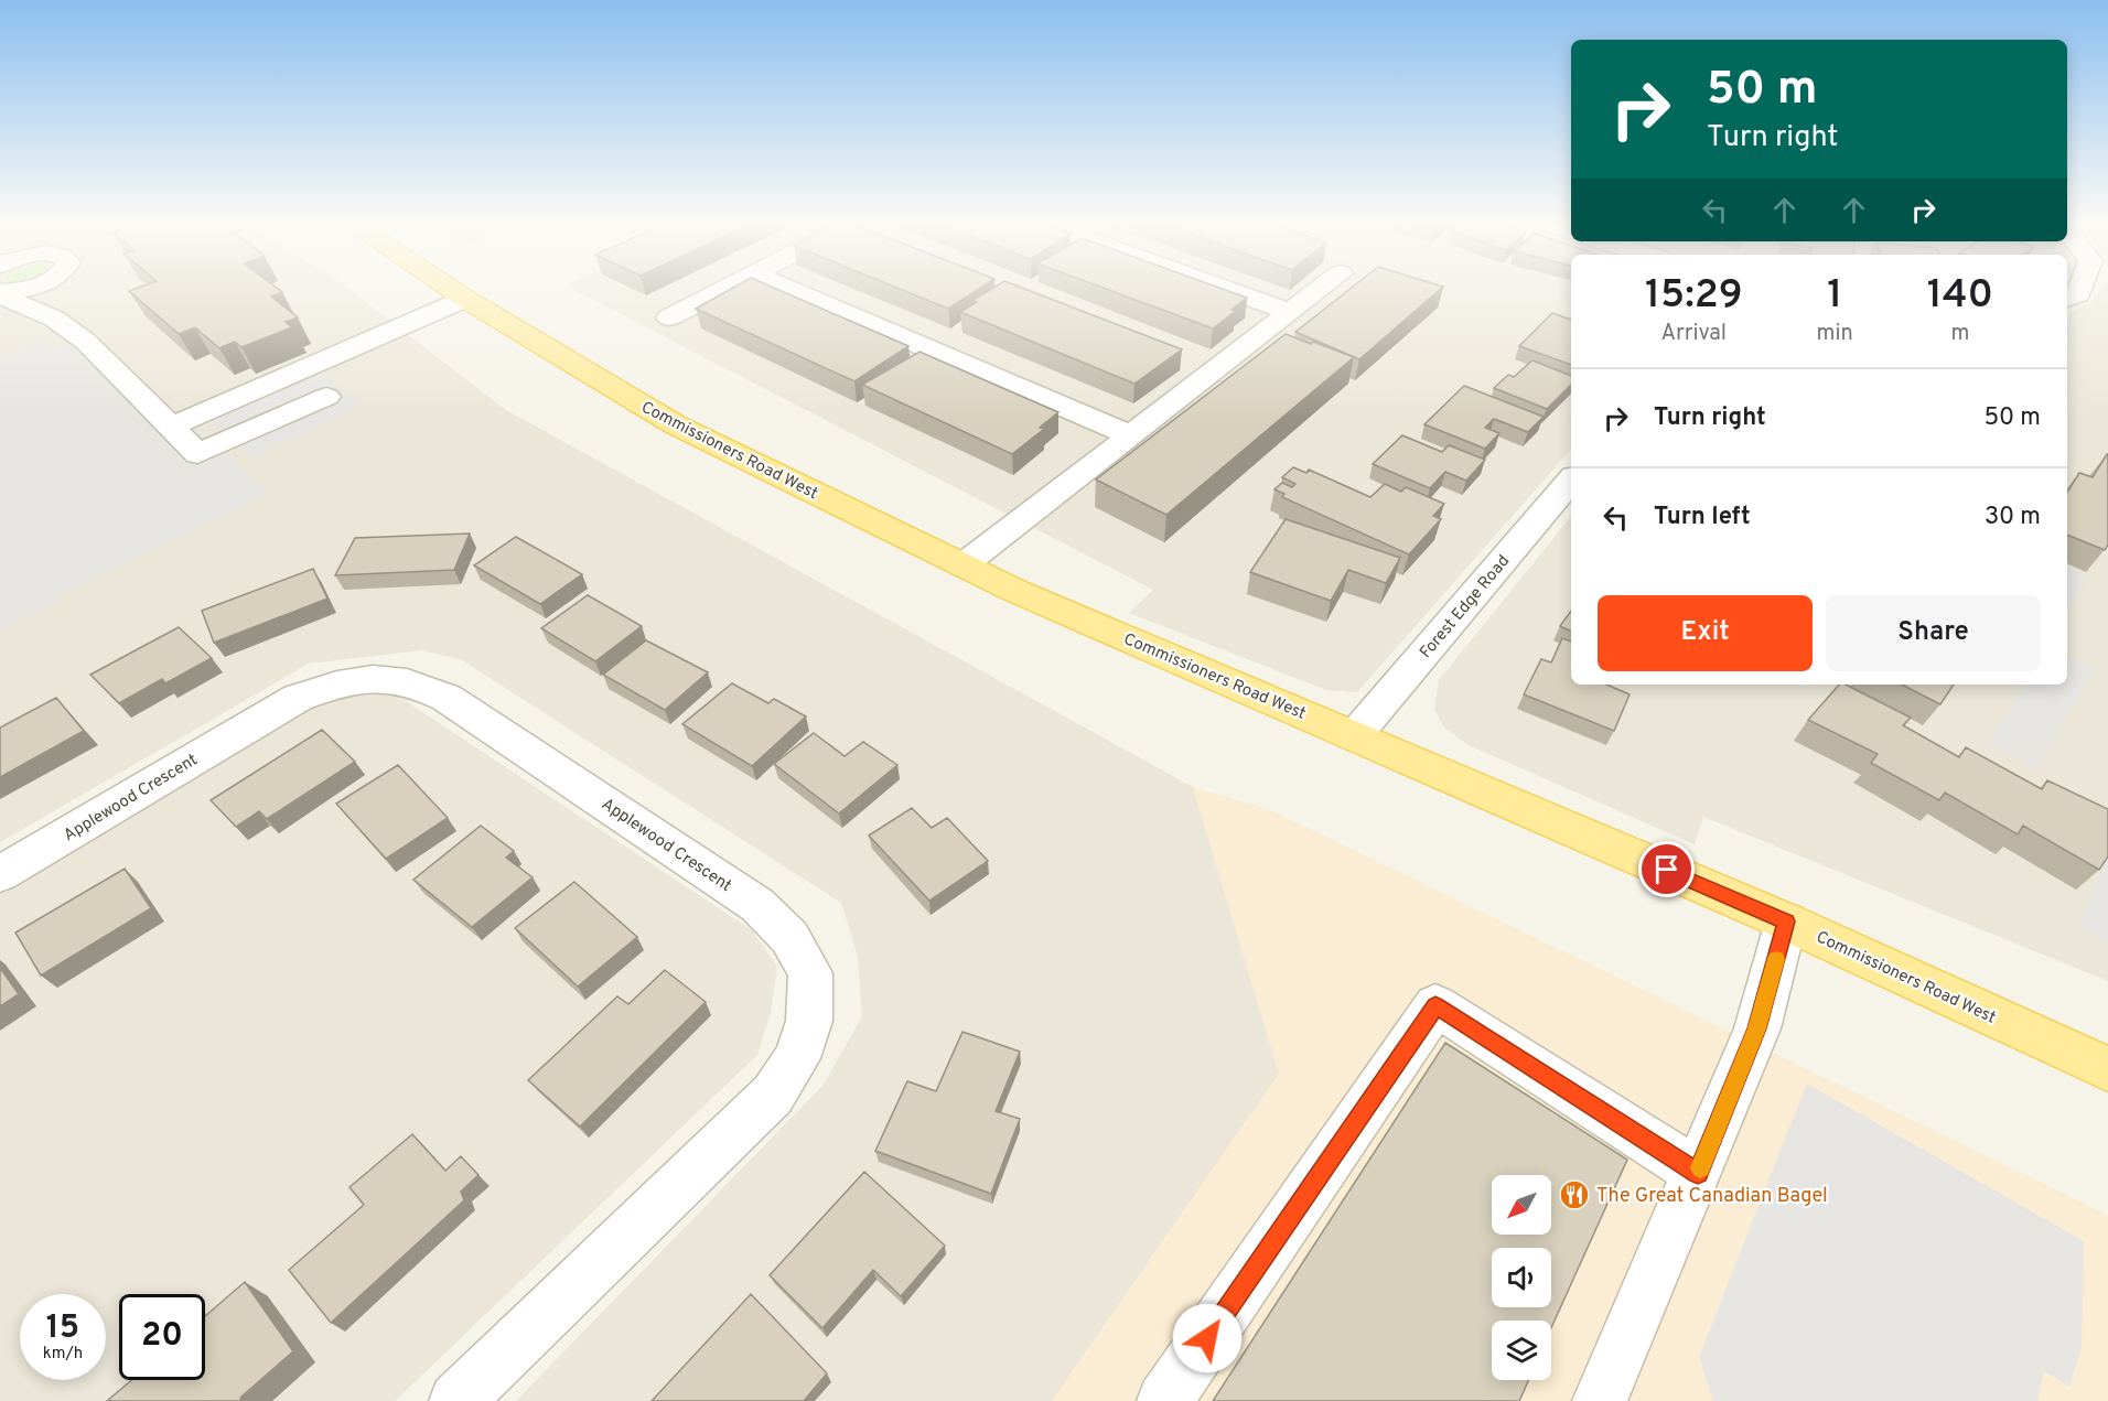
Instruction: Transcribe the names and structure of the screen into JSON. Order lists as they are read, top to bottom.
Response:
{
  "streets": {
    "main road": ["Commissioners Road West"],
    "street": ["Forest Edge Road", "Applewood Crescent"]
  },
  "crossings": [
    ["Commissioners Road West", "Forest Edge Road"]
  ],
  "places": {
    "restaurant": ["The Great Canadian Bagel"]
  },
  "north": "bottom left",
  "page": {
    "turn": ["50 m", "Turn right"],
    "eta": [
      "15:29",
      "Arrival",
      "1",
      "min",
      "140",
      "m"
    ],
    "list": [
      {
        "name": "Turn right",
        "value": "50 m"
      },
      {
        "name": "Turn left",
        "value": "30 m"
      }
    ],
    "buttons": ["Exit", "Share"],
    "speed": "15 km/h",
    "limit": "20"
  }
}
